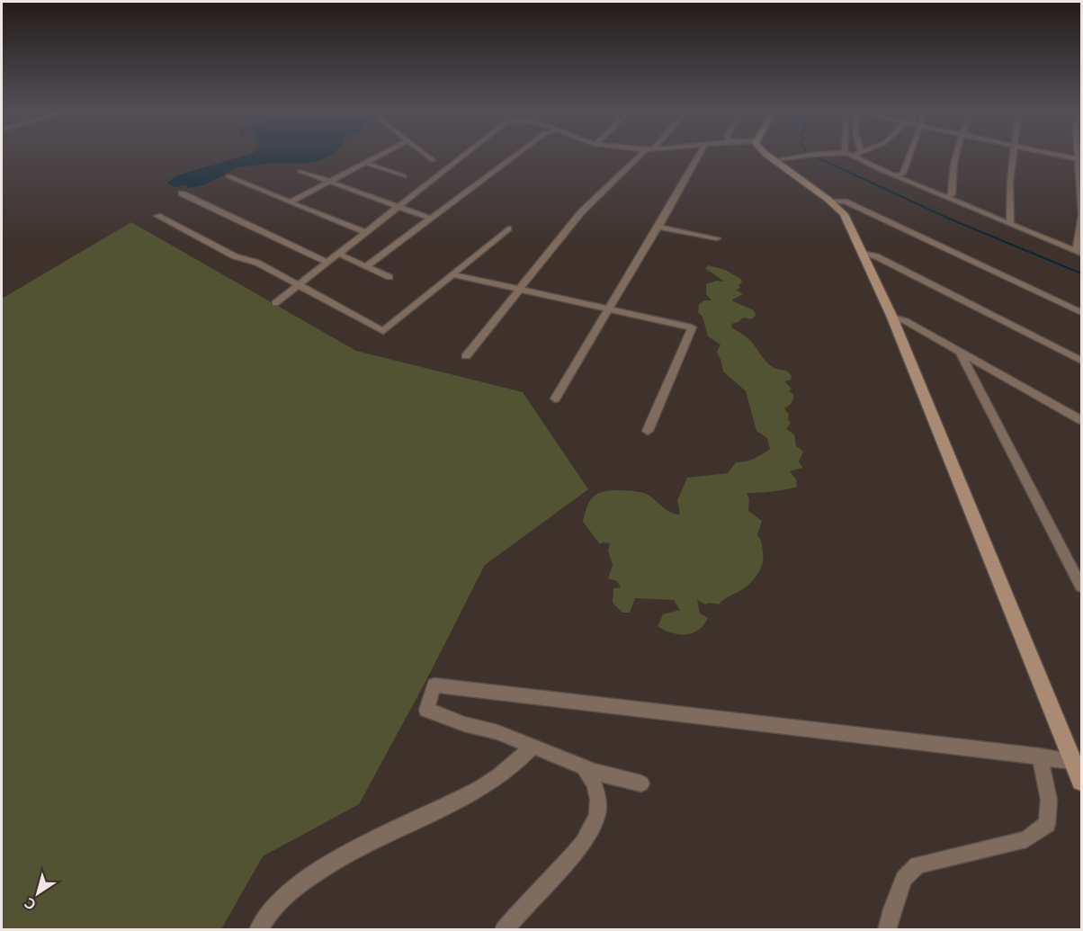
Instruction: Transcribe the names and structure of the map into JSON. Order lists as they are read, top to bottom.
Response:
{
  "north": "bottom left"
}
